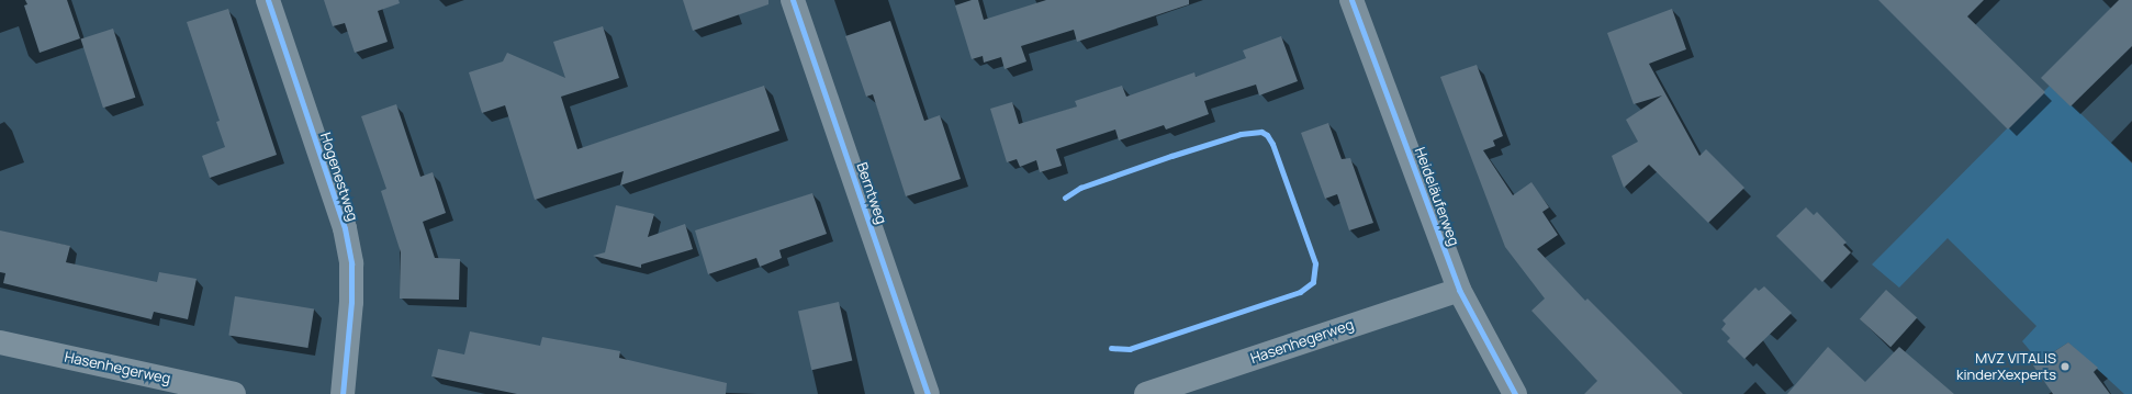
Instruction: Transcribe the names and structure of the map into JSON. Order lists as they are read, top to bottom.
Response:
{
  "streets": {
    "street": [
      "Hogenestweg",
      "Berntweg",
      "Heideläuferweg",
      "Hasenhegerweg"
    ]
  },
  "crossings": [
    ["Heideläuferweg", "Hasenhegerweg"]
  ],
  "places": ["MVZ VITALIS kinderXexperts"]
}
